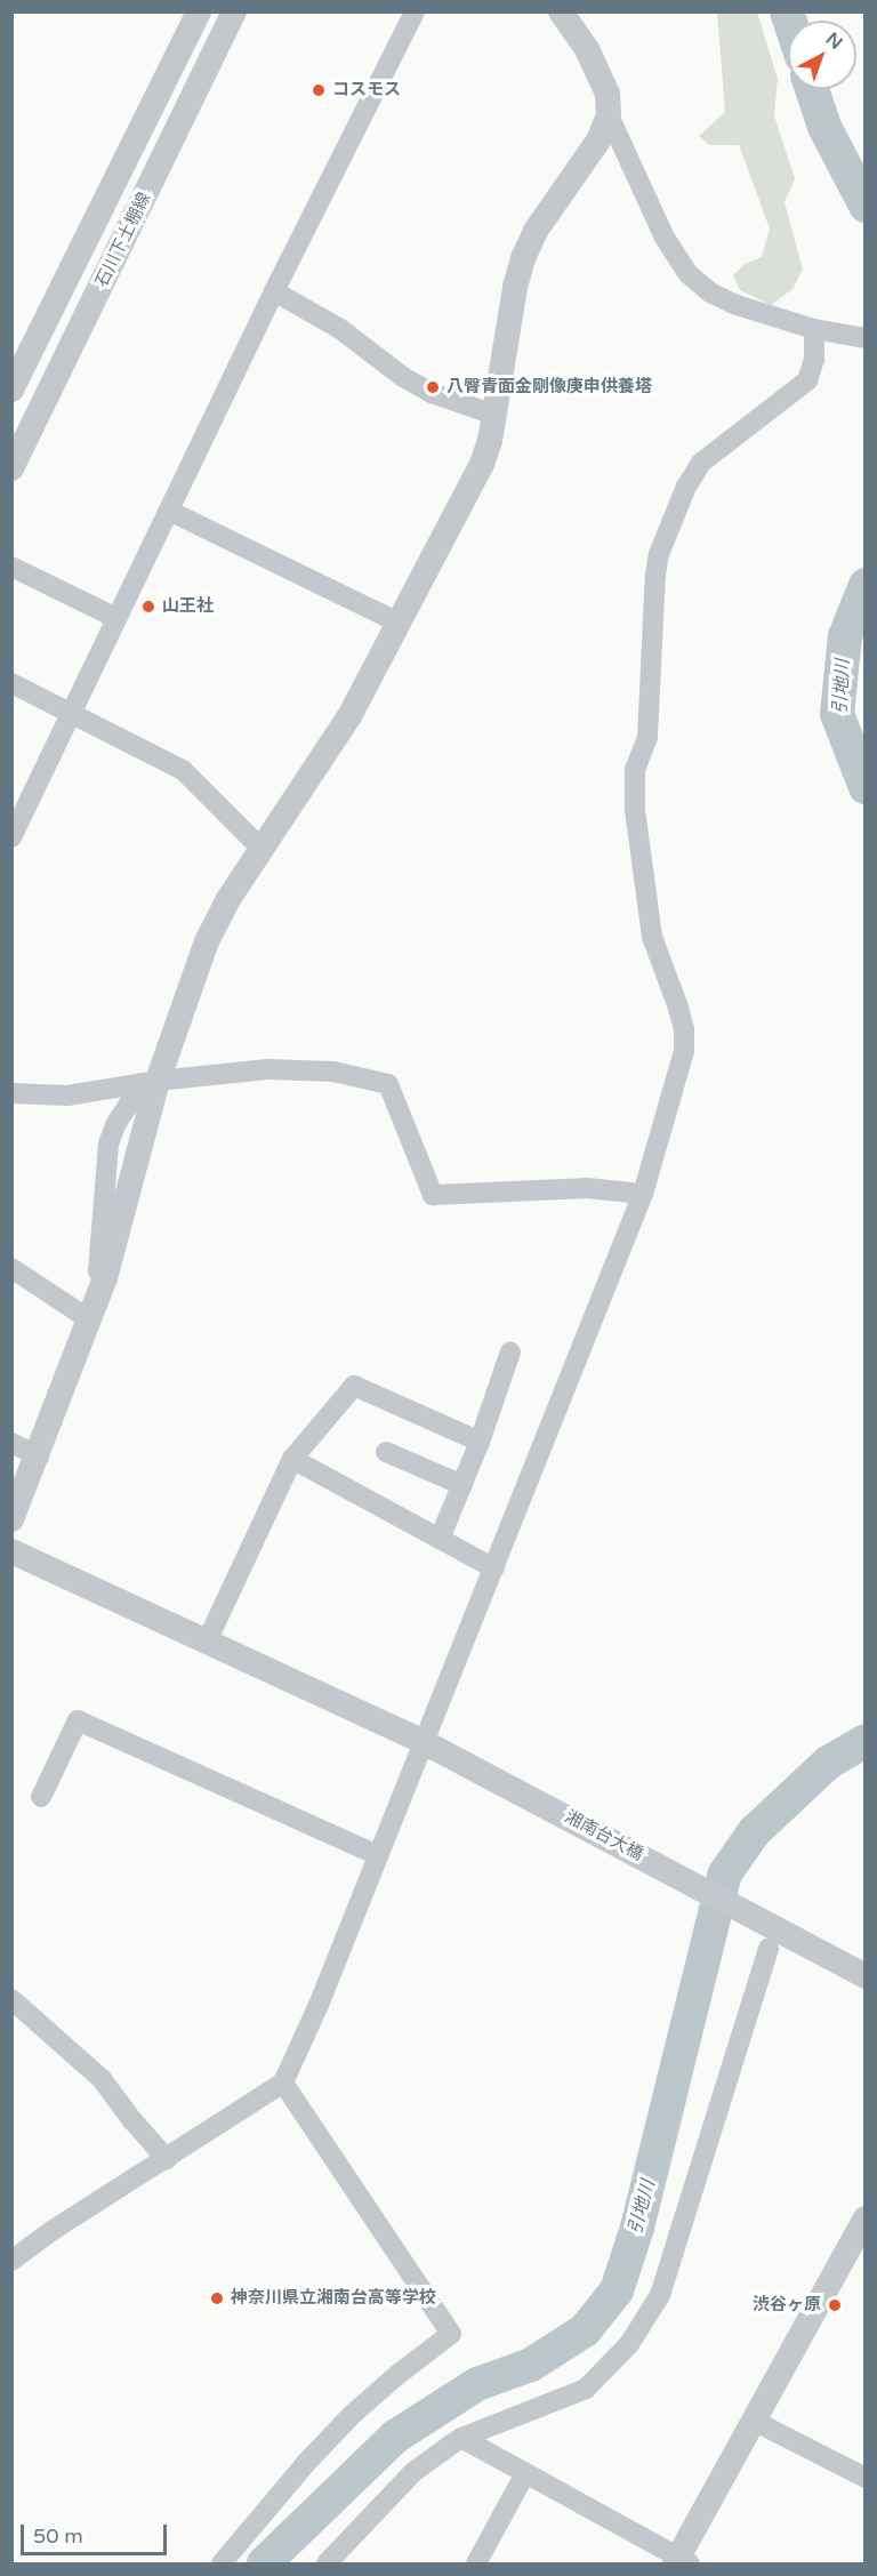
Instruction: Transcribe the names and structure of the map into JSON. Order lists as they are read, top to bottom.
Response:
{
  "streets": {
    "street": ["石川下土棚線", "湘南台大橋"]
  },
  "water": ["引地川"],
  "places": [
    "コスモス",
    "八臀青面金剛像庚申供養塔",
    "山王社",
    "神奈川県立湘南台高等学校",
    "渋谷ヶ原"
  ],
  "scale_bar": "50 m",
  "north": "top right"
}
